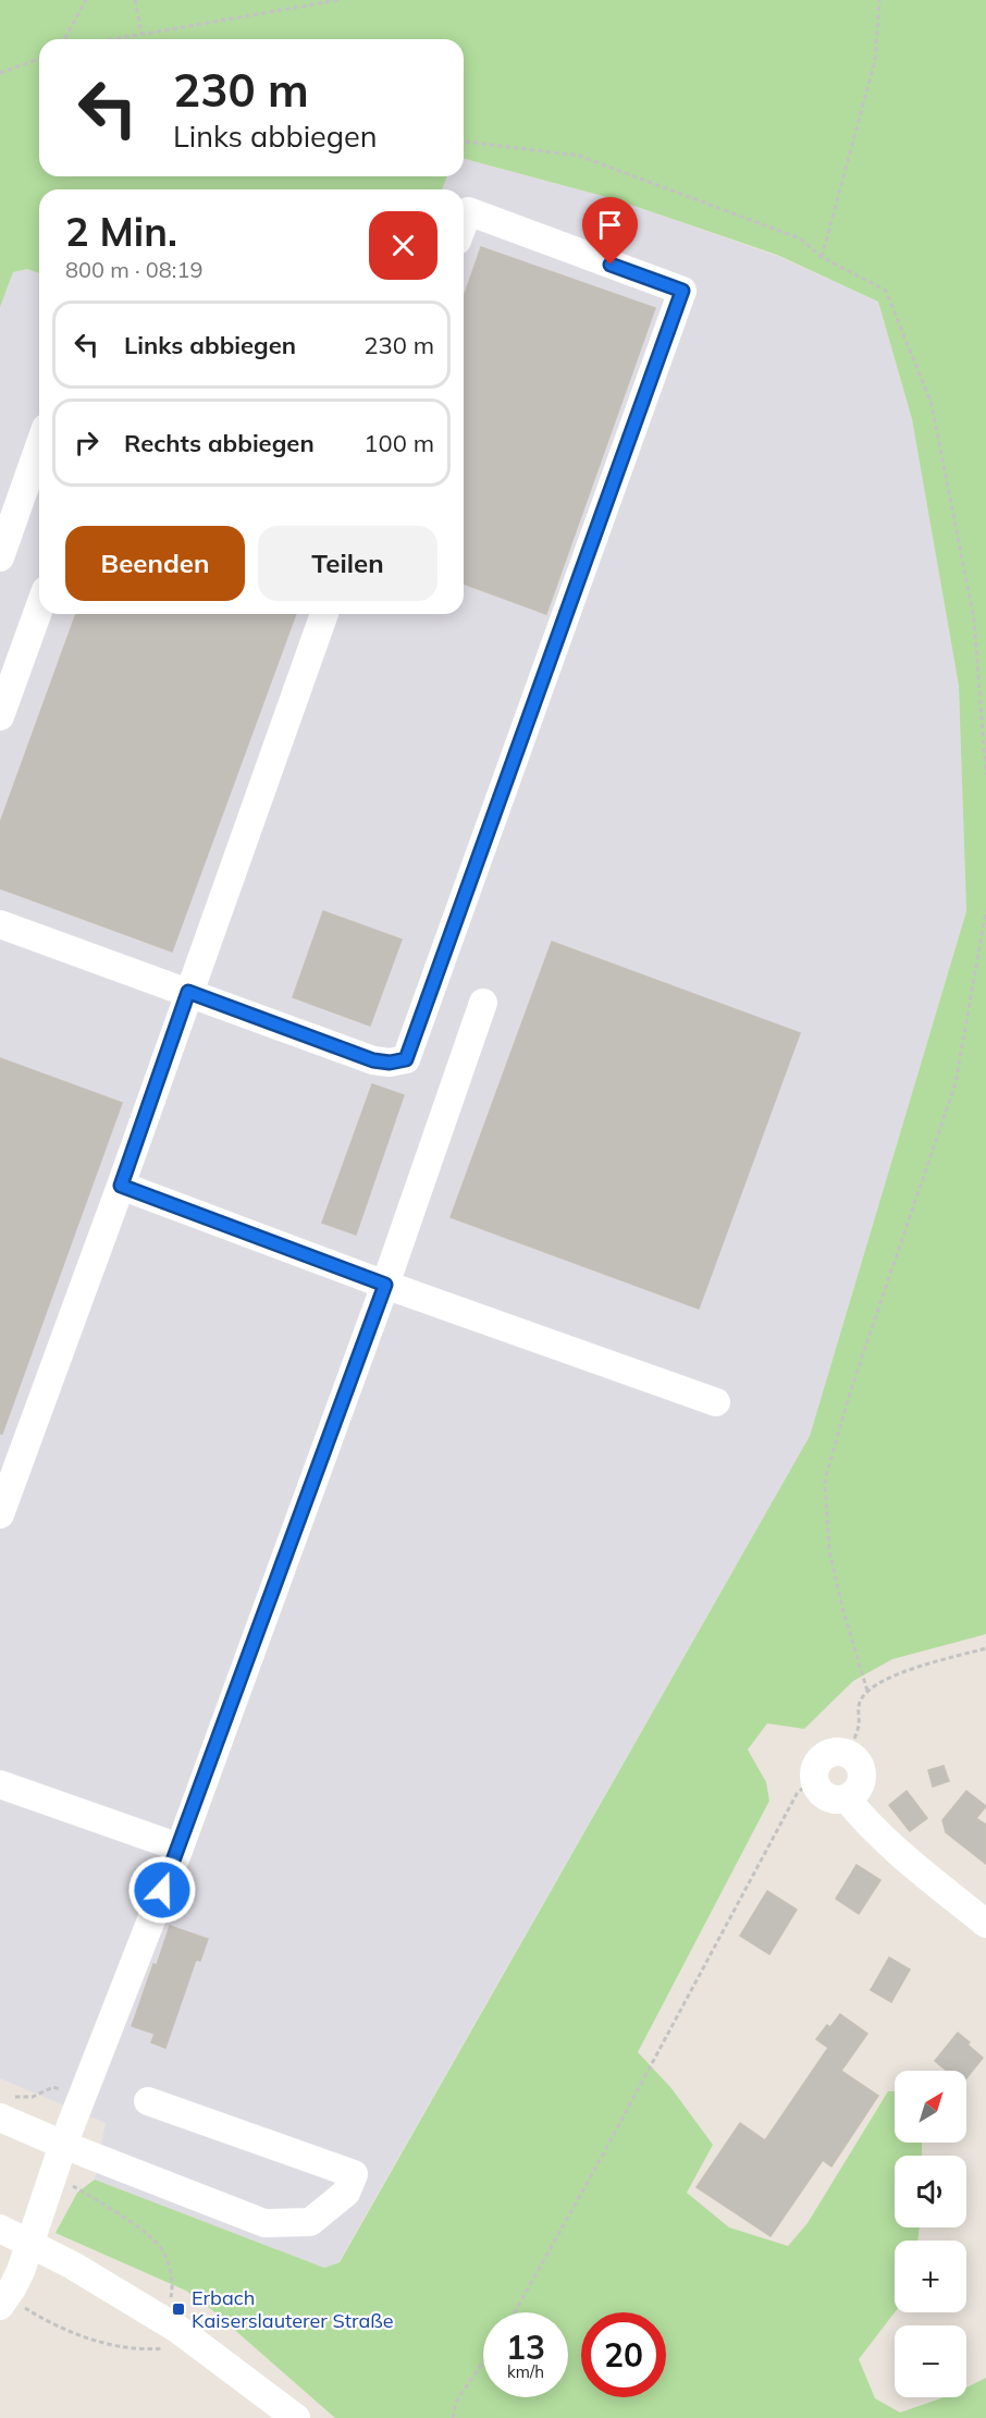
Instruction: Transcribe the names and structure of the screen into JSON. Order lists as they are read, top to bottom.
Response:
{
  "places": {
    "transit": ["Erbach Kaiserslauterer Straße"]
  },
  "north": "top right",
  "page": {
    "turn": ["230 m", "Links abbiegen"],
    "heading": ["2 Min.", "800 m · 08:19"],
    "list": [
      {
        "name": "Links abbiegen",
        "value": "230 m"
      },
      {
        "name": "Rechts abbiegen",
        "value": "100 m"
      }
    ],
    "buttons": ["Beenden", "Teilen"],
    "map_buttons": ["+", "−"],
    "speed": "13 km/h",
    "limit": "20"
  }
}
